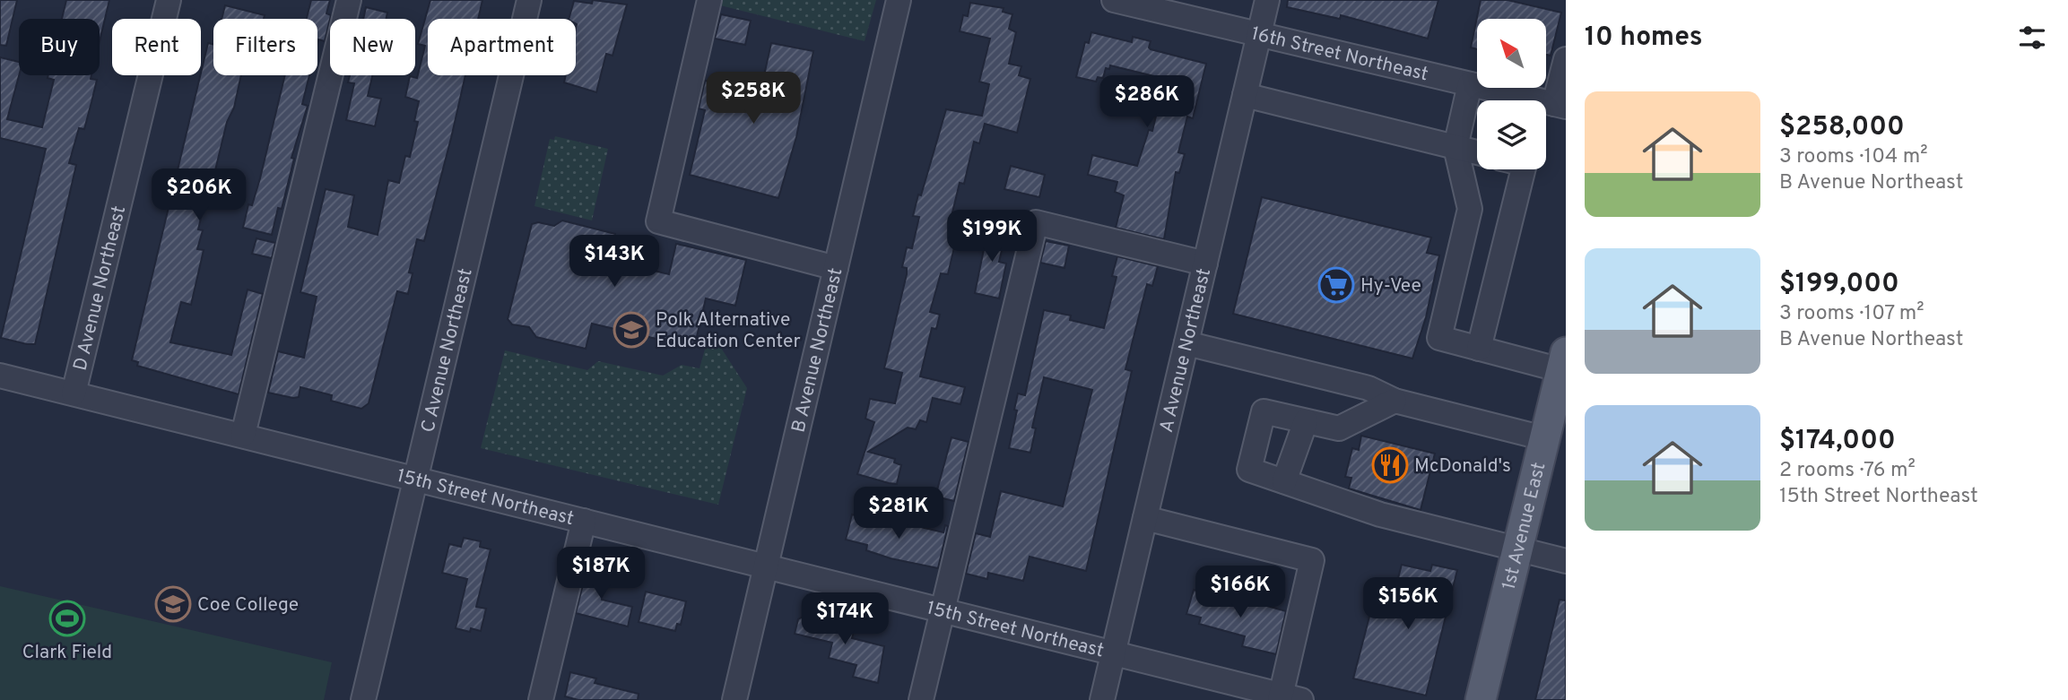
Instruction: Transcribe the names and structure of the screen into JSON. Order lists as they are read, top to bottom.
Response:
{
  "streets": {
    "main road": ["1st Avenue East"],
    "street": [
      "16th Street Northeast",
      "D Avenue Northeast",
      "A Avenue Northeast",
      "C Avenue Northeast",
      "B Avenue Northeast",
      "15th Street Northeast"
    ]
  },
  "crossings": [
    ["16th Street Northeast", "A Avenue Northeast"],
    ["D Avenue Northeast", "15th Street Northeast"],
    ["A Avenue Northeast", "15th Street Northeast"],
    ["C Avenue Northeast", "15th Street Northeast"],
    ["B Avenue Northeast", "15th Street Northeast"]
  ],
  "places": {
    "supermarket": ["Hy-Vee"],
    "school or university": ["Polk Alternative Education Center", "Coe College"],
    "restaurant": ["McDonald's"],
    "sports": ["Clark Field"]
  },
  "north": "top left",
  "page": {
    "heading": "10 homes",
    "chip": [
      "Buy",
      "Rent",
      "Filters",
      "New",
      "Apartment"
    ],
    "price": [
      "$258K",
      "$286K",
      "$206K",
      "$199K",
      "$143K",
      "$281K",
      "$187K",
      "$166K",
      "$156K",
      "$174K"
    ],
    "list": [
      {
        "name": "$258,000",
        "note": "3 rooms · 104 m² · B Avenue Northeast"
      },
      {
        "name": "$199,000",
        "note": "3 rooms · 107 m² · B Avenue Northeast"
      },
      {
        "name": "$174,000",
        "note": "2 rooms · 76 m² · 15th Street Northeast"
      }
    ]
  }
}
